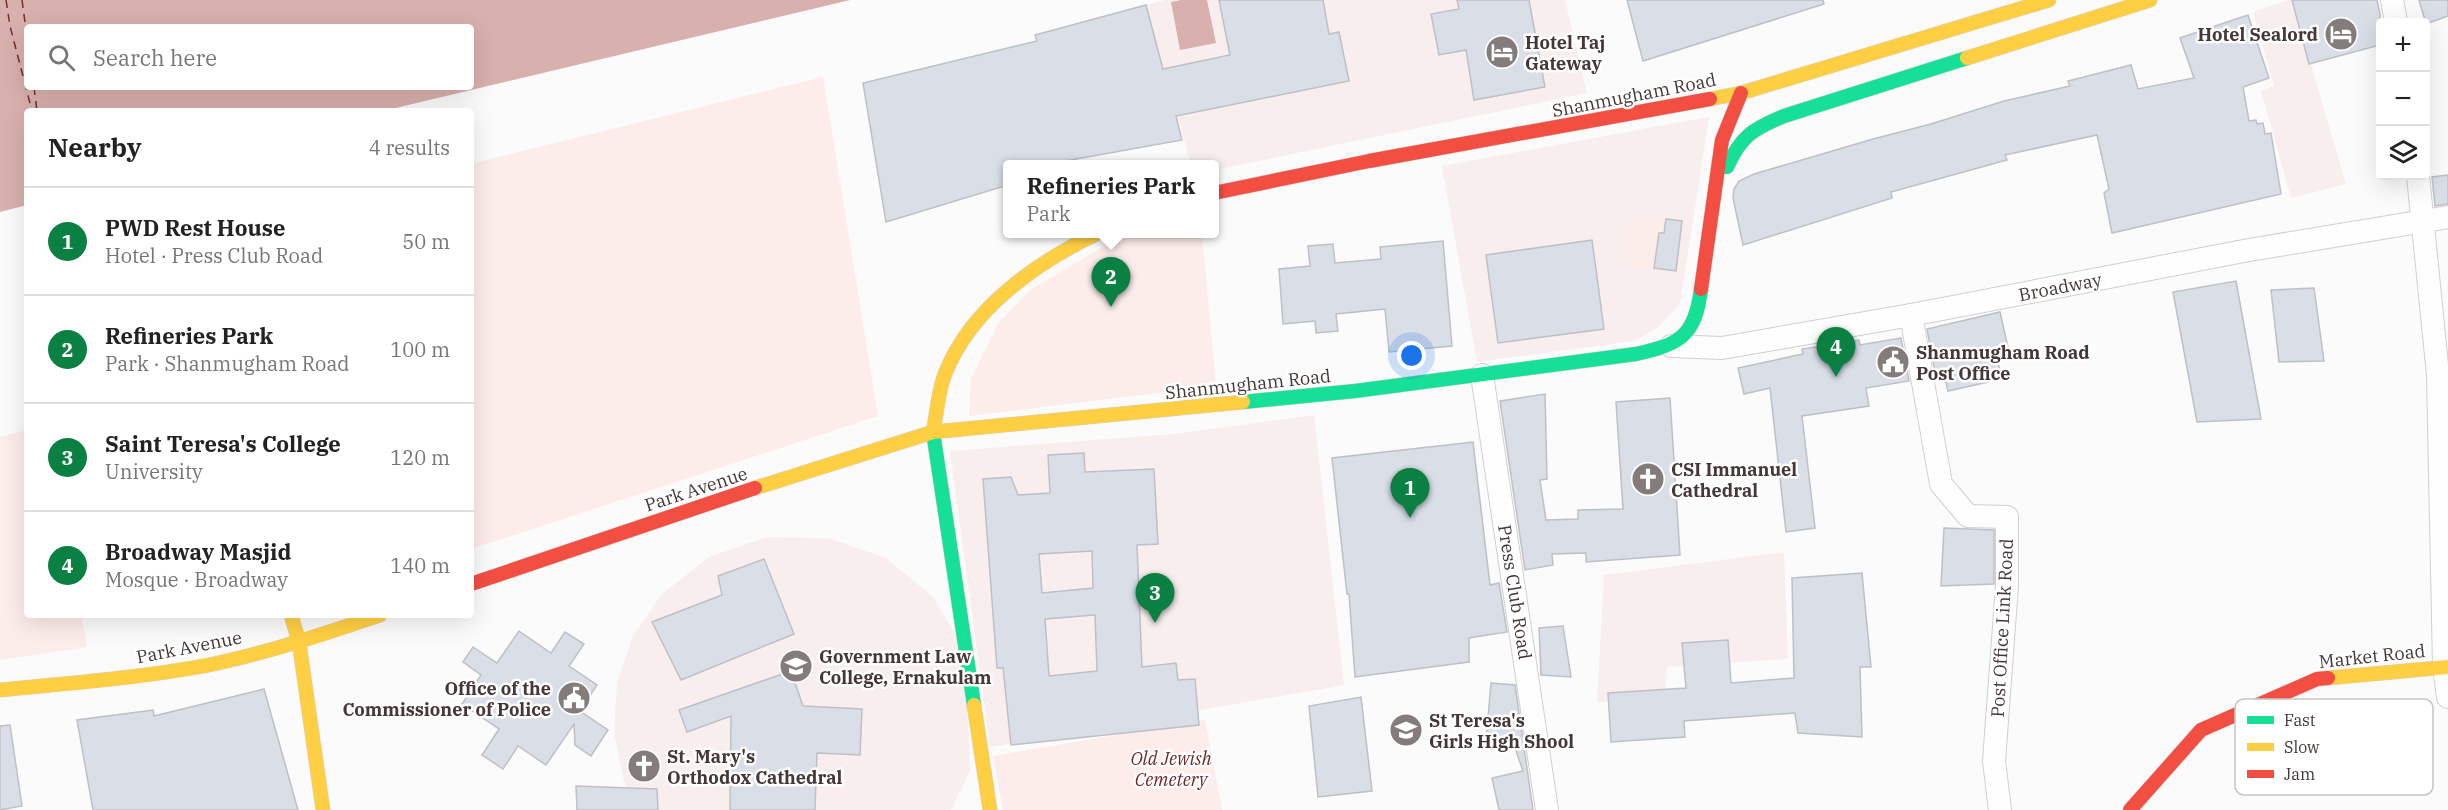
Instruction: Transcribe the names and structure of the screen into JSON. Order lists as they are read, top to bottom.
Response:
{
  "streets": {
    "main road": ["Shanmugham Road", "Park Avenue", "Market Road"],
    "street": ["Broadway", "Press Club Road", "Post Office Link Road"]
  },
  "crossings": [
    ["Shanmugham Road", "Broadway"],
    ["Shanmugham Road", "Park Avenue"],
    ["Shanmugham Road", "Press Club Road"],
    ["Broadway", "Post Office Link Road"]
  ],
  "parks": ["Old Jewish Cemetery"],
  "places": {
    "hotel": ["Hotel Sealord", "Hotel Taj Gateway"],
    "public building": ["Shanmugham Road Post Office", "Office of the Commissioner of Police"],
    "church": ["CSI Immanuel Cathedral", "St. Mary's Orthodox Cathedral"],
    "school or university": ["Government Law College, Ernakulam", "St Teresa's Girls High Shool"]
  },
  "legend": ["Fast", "Slow", "Jam"],
  "page": {
    "map_buttons": ["+", "−"],
    "search": "Search here",
    "heading": ["Nearby", "4 results"],
    "popup": ["Refineries Park", "Park"],
    "list": [
      {
        "mark": "1",
        "name": "PWD Rest House",
        "note": "Hotel · Press Club Road",
        "value": "50 m"
      },
      {
        "mark": "2",
        "name": "Refineries Park",
        "note": "Park · Shanmugham Road",
        "value": "100 m"
      },
      {
        "mark": "3",
        "name": "Saint Teresa's College",
        "note": "University",
        "value": "120 m"
      },
      {
        "mark": "4",
        "name": "Broadway Masjid",
        "note": "Mosque · Broadway",
        "value": "140 m"
      }
    ],
    "pins": [
      "2",
      "4",
      "1",
      "3"
    ]
  }
}
